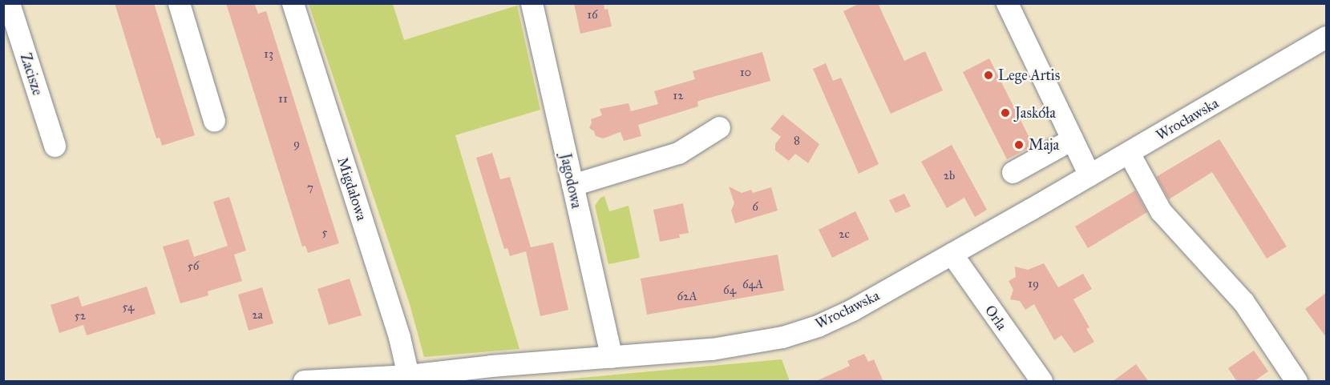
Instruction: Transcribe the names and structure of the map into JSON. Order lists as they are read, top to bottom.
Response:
{
  "streets": {
    "street": [
      "Zacisze",
      "Wrocławska",
      "Jagodowa",
      "Migdałowa",
      "Orla"
    ]
  },
  "crossings": [
    ["Wrocławska", "Jagodowa"],
    ["Wrocławska", "Migdałowa"],
    ["Wrocławska", "Orla"]
  ],
  "places": ["Lege Artis", "Jaskóła", "Maja"],
  "house_numbers": [
    "16",
    "13",
    "10",
    "12",
    "11",
    "8",
    "9",
    "2b",
    "7",
    "6",
    "5",
    "2c",
    "56",
    "19",
    "64A",
    "64",
    "62A",
    "54",
    "2a",
    "52"
  ]
}
